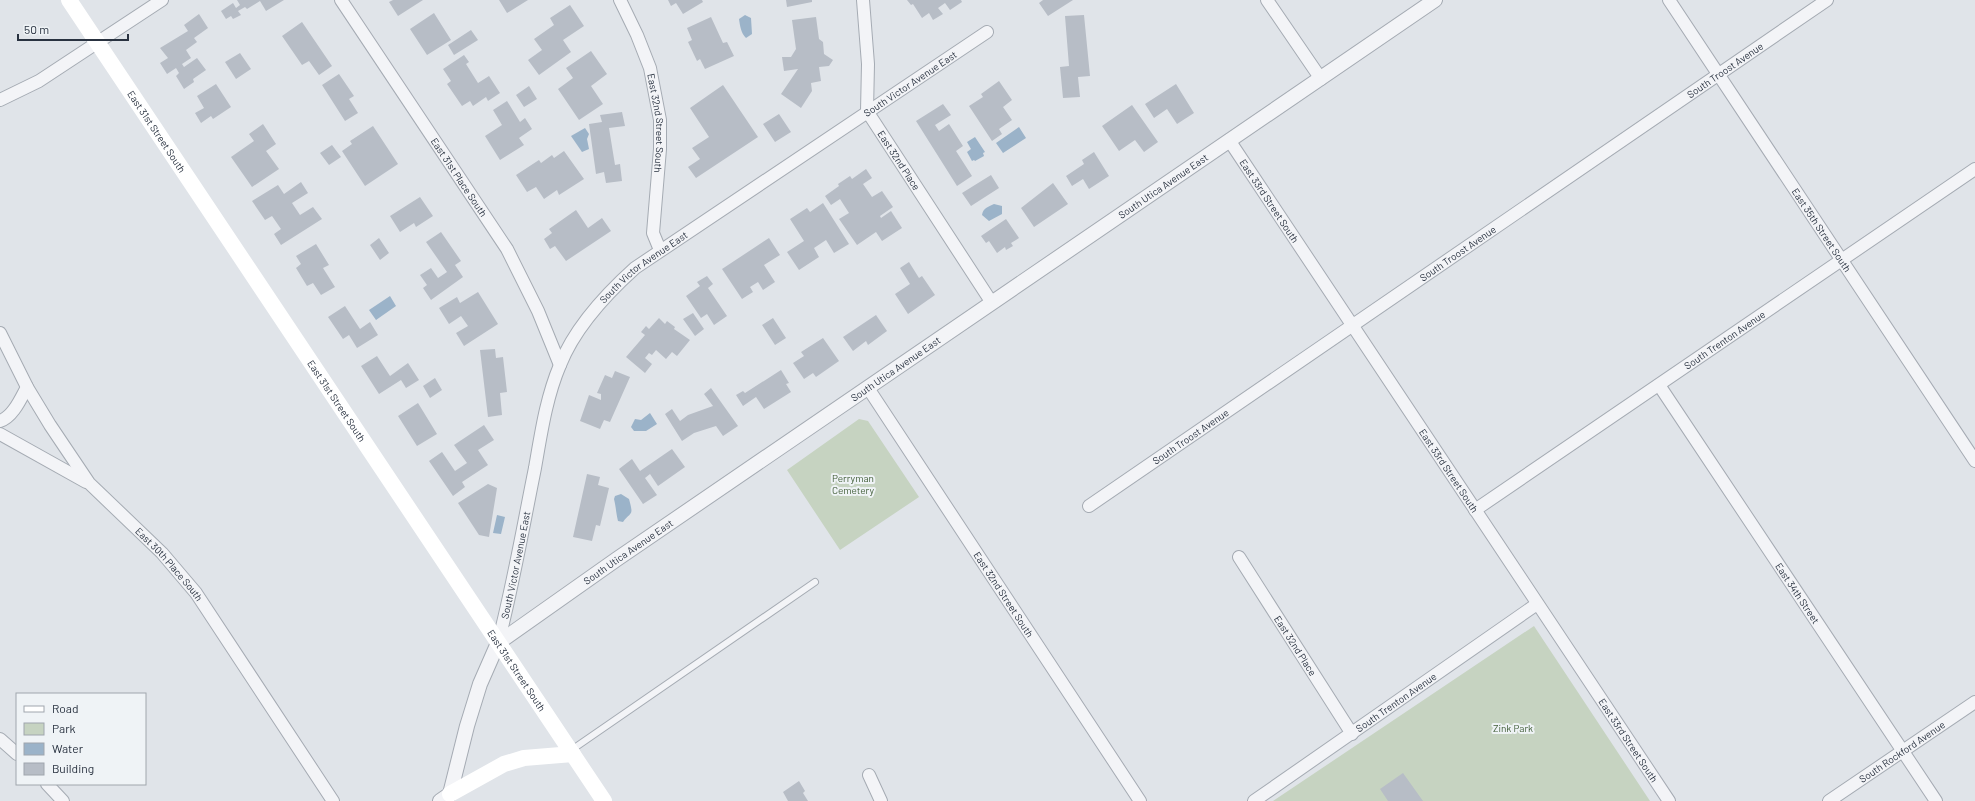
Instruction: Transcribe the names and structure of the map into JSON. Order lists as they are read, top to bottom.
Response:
{
  "streets": {
    "main road": ["East 31st Street South"],
    "street": [
      "South Troost Avenue",
      "South Victor Avenue East",
      "East 32nd Street South",
      "East 32nd Place",
      "East 31st Place South",
      "South Utica Avenue East",
      "East 33rd Street South",
      "East 35th Street South",
      "South Trenton Avenue",
      "East 30th Place South",
      "East 34th Street",
      "South Rockford Avenue"
    ]
  },
  "crossings": [
    ["South Troost Avenue", "East 33rd Street South"],
    ["South Troost Avenue", "East 35th Street South"],
    ["South Victor Avenue East", "East 32nd Street South"],
    ["South Victor Avenue East", "East 31st Street South"],
    ["South Victor Avenue East", "East 32nd Place"],
    ["South Victor Avenue East", "East 31st Place South"],
    ["South Victor Avenue East", "South Utica Avenue East"],
    ["East 32nd Street South", "South Utica Avenue East"],
    ["East 31st Street South", "South Utica Avenue East"],
    ["East 32nd Place", "South Utica Avenue East"],
    ["East 32nd Place", "South Trenton Avenue"],
    ["South Utica Avenue East", "East 33rd Street South"],
    ["East 33rd Street South", "South Trenton Avenue"],
    ["East 35th Street South", "South Trenton Avenue"],
    ["South Trenton Avenue", "East 34th Street"],
    ["East 34th Street", "South Rockford Avenue"]
  ],
  "parks": ["Perryman Cemetery", "Zink Park"],
  "legend": [
    "Road",
    "Park",
    "Water",
    "Building"
  ],
  "scale_bar": "50 m"
}
